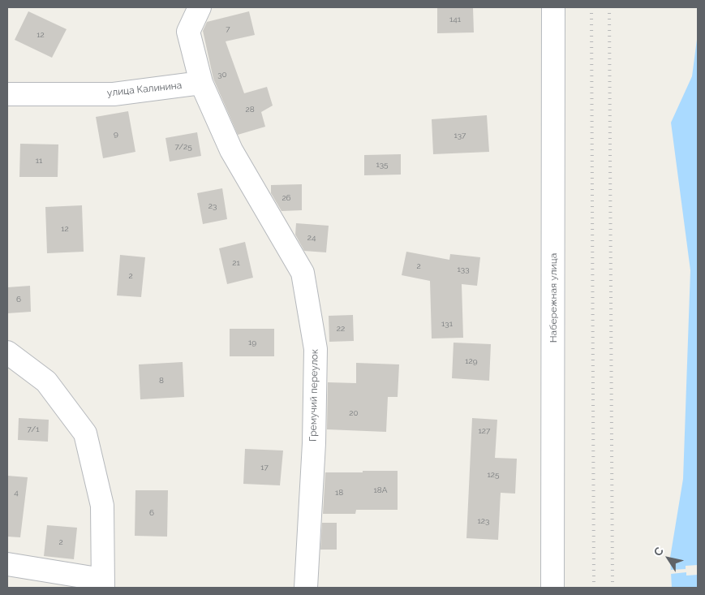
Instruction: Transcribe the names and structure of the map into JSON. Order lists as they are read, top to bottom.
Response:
{
  "streets": {
    "street": ["улица Калинина", "Набережная улица", "Гремучий переулок"]
  },
  "crossings": [
    ["улица Калинина", "Гремучий переулок"]
  ],
  "house_numbers": [
    "141",
    "7",
    "12",
    "30",
    "28",
    "9",
    "137",
    "7/25",
    "11",
    "135",
    "26",
    "23",
    "12",
    "24",
    "21",
    "2",
    "133",
    "2",
    "6",
    "131",
    "22",
    "19",
    "129",
    "8",
    "20",
    "7/1",
    "127",
    "17",
    "125",
    "18А",
    "4",
    "18",
    "6",
    "123",
    "2"
  ],
  "north": "top left"
}
